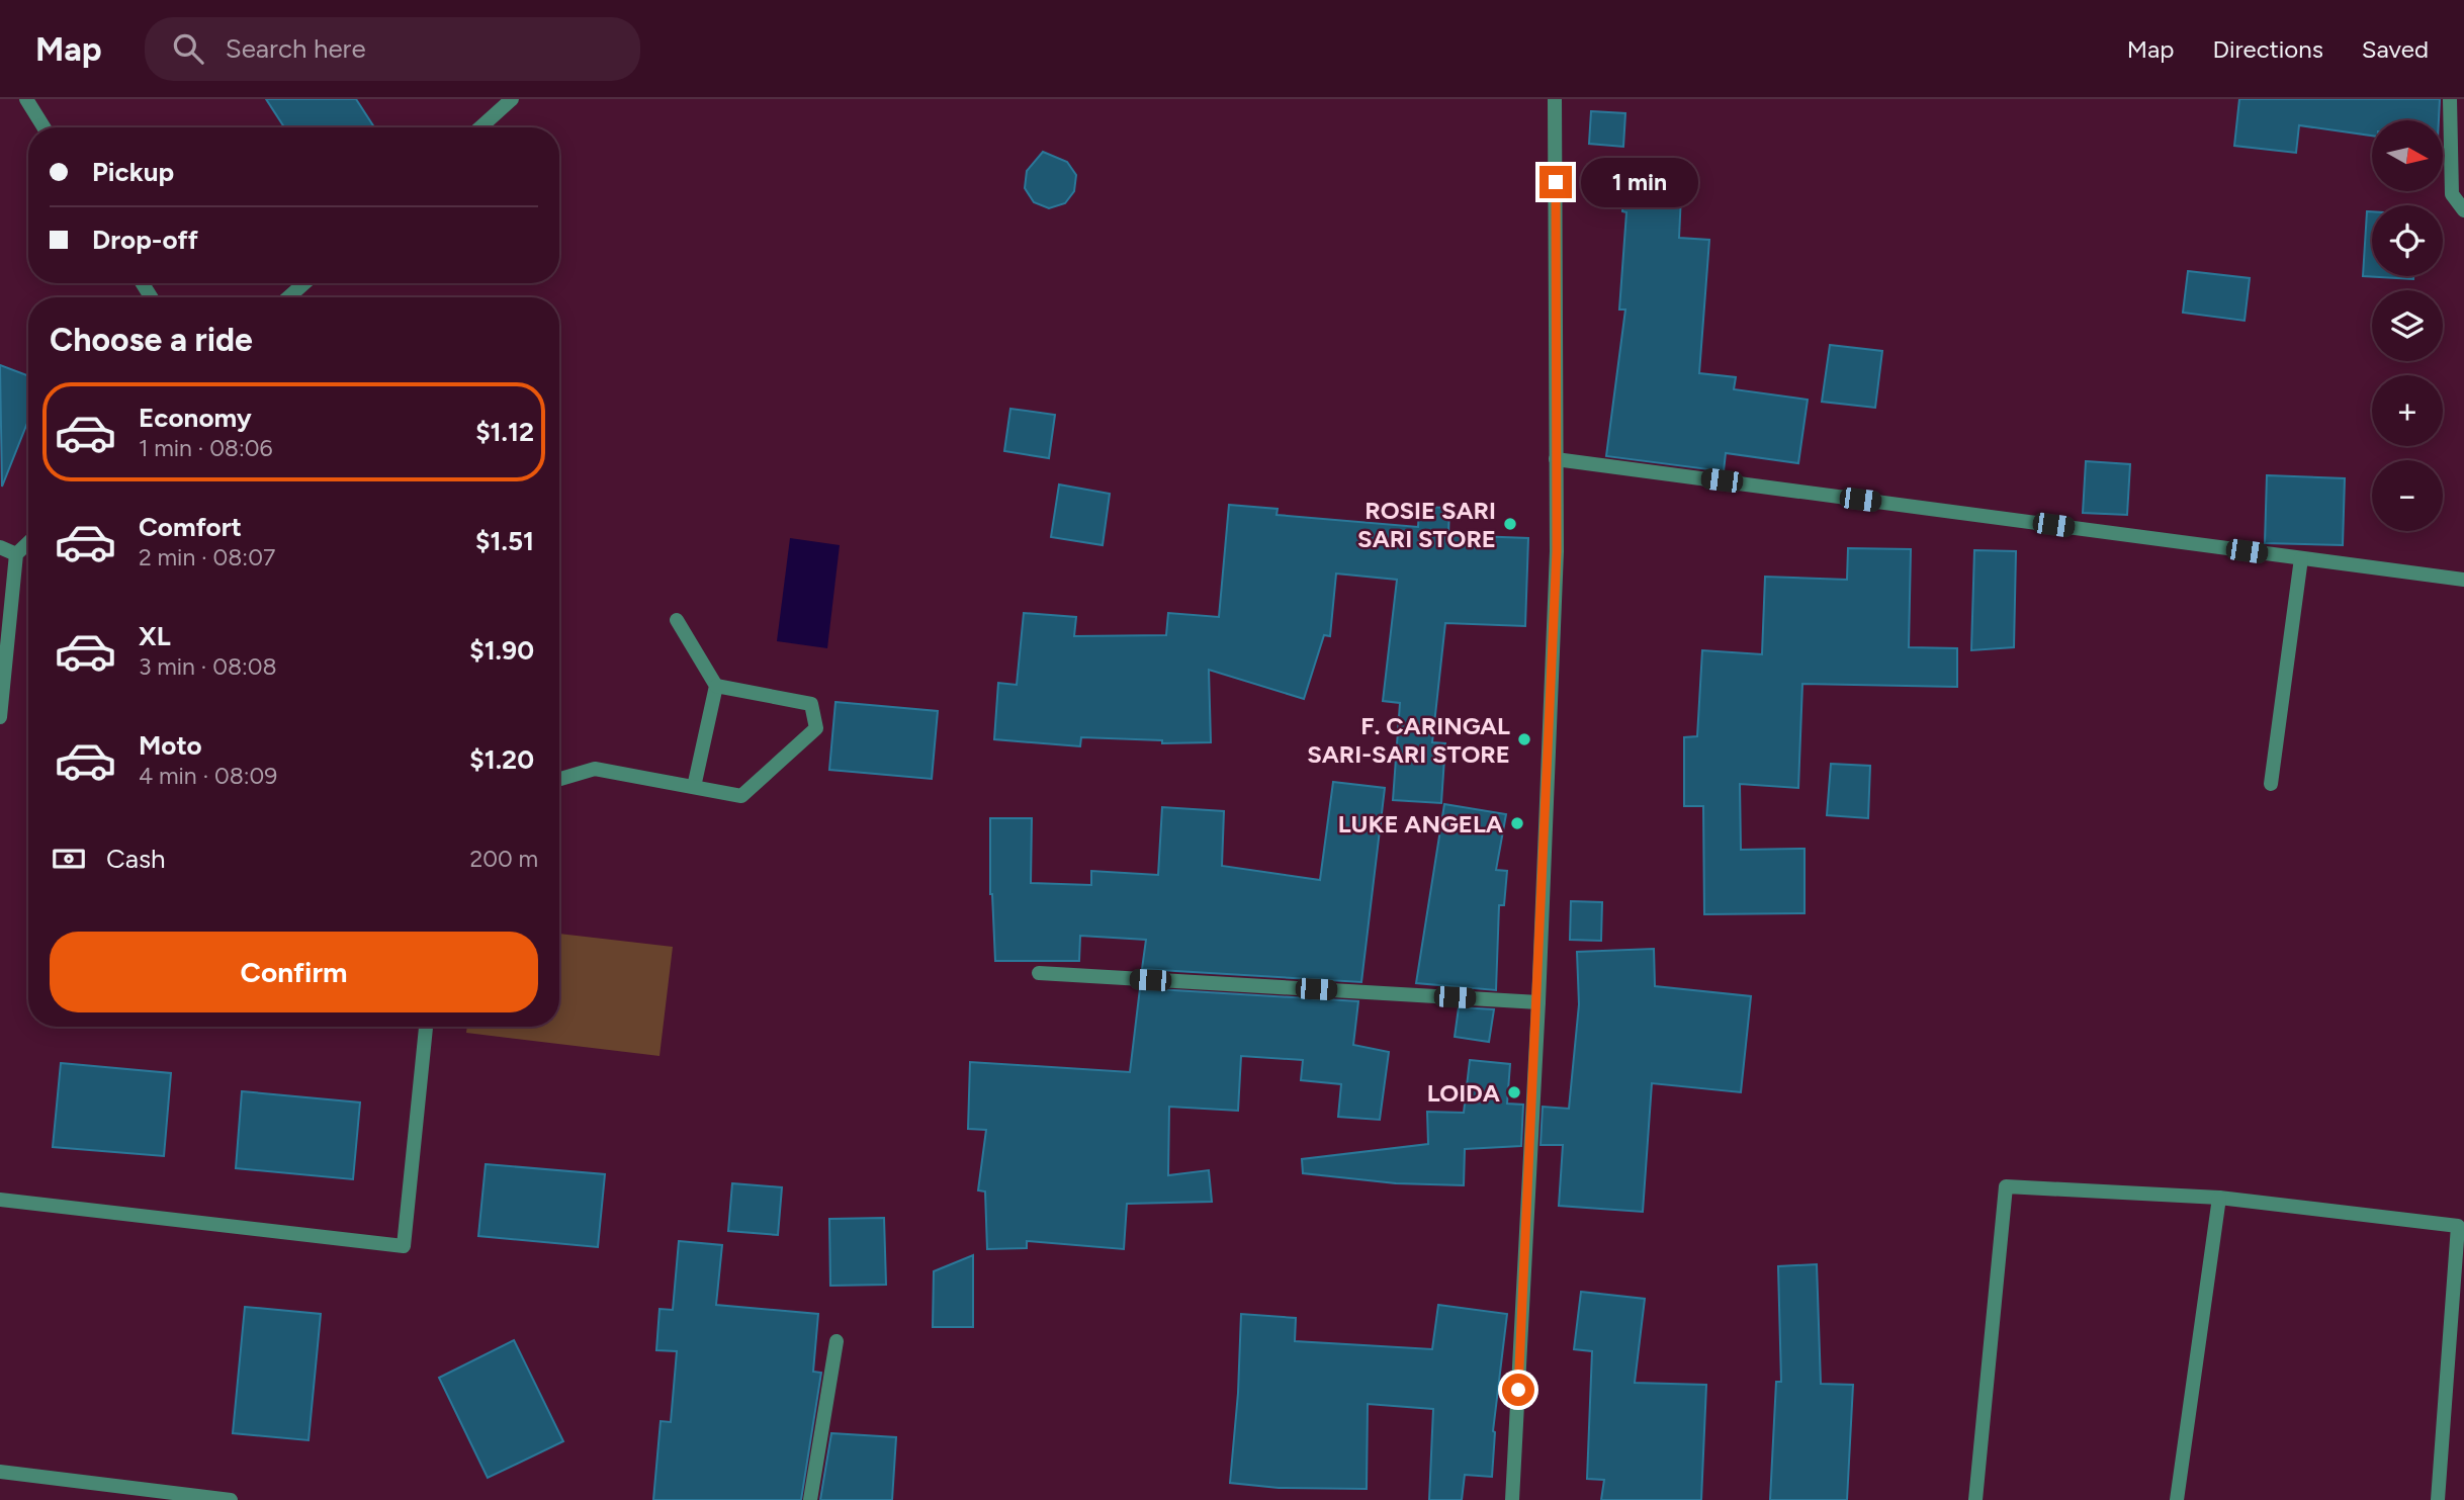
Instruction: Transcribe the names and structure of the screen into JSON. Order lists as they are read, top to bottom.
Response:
{
  "places": [
    "ROSIE SARI SARI STORE",
    "F. CARINGAL SARI-SARI STORE",
    "LUKE ANGELA",
    "LOIDA"
  ],
  "north": "right",
  "page": {
    "header": "Map",
    "search": "Search here",
    "nav": ["Map", "Directions", "Saved"],
    "map_buttons": ["+", "−"],
    "banner": ["Pickup", "Drop-off"],
    "bubble": "1 min",
    "heading": "Choose a ride",
    "list": [
      {
        "name": "Economy",
        "note": "1 min · 08:06",
        "value": "$1.12"
      },
      {
        "name": "Comfort",
        "note": "2 min · 08:07",
        "value": "$1.51"
      },
      {
        "name": "XL",
        "note": "3 min · 08:08",
        "value": "$1.90"
      },
      {
        "name": "Moto",
        "note": "4 min · 08:09",
        "value": "$1.20"
      }
    ],
    "pay": ["Cash", "200 m"],
    "buttons": "Confirm"
  }
}
